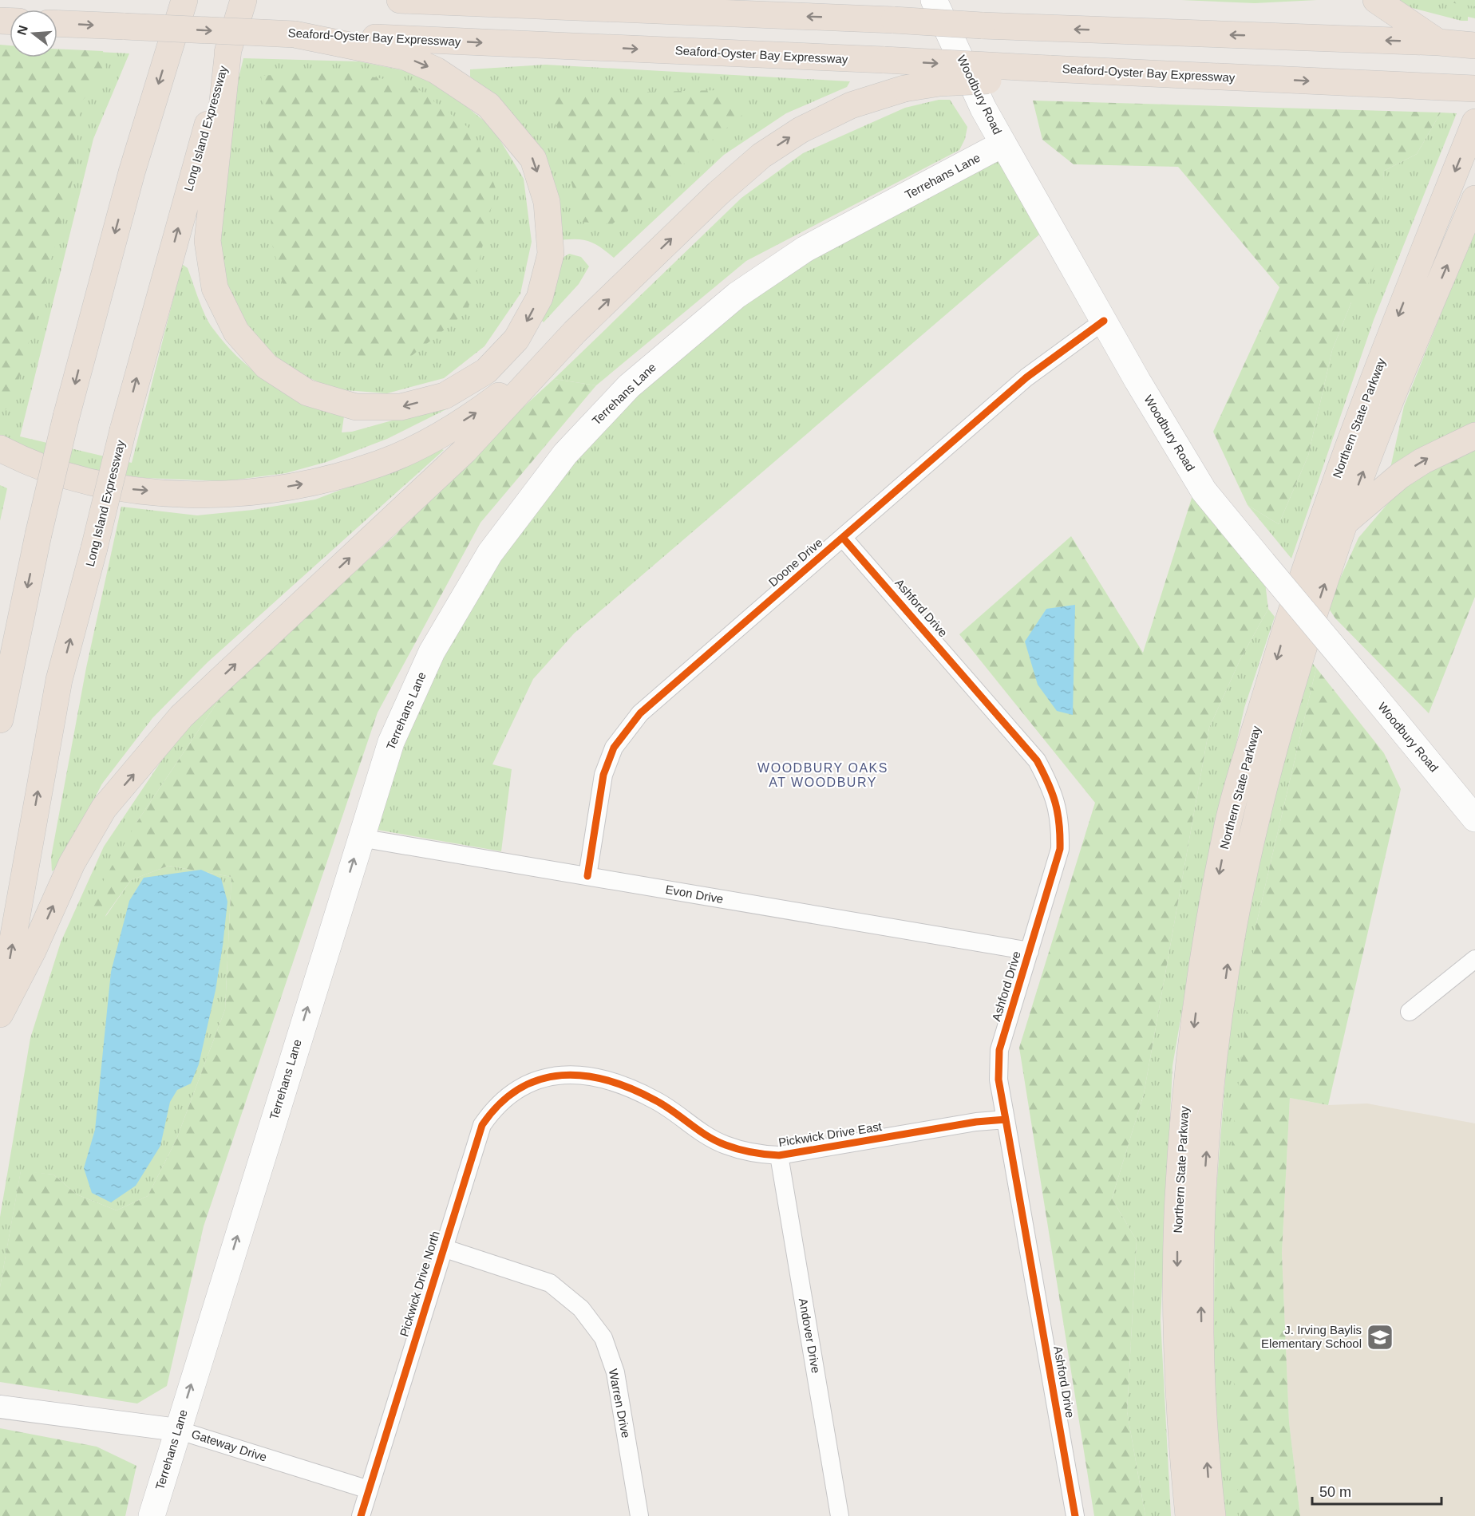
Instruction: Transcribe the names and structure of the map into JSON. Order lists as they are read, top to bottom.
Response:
{
  "streets": {
    "highway": ["Seaford-Oyster Bay Expressway", "Long Island Expressway", "Northern State Parkway"],
    "main road": ["Woodbury Road", "Terrehans Lane"],
    "street": [
      "Doone Drive",
      "Ashford Drive",
      "Evon Drive",
      "Pickwick Drive East",
      "Pickwick Drive North",
      "Andover Drive",
      "Warren Drive",
      "Gateway Drive"
    ]
  },
  "crossings": [
    ["Woodbury Road", "Terrehans Lane"],
    ["Woodbury Road", "Doone Drive"],
    ["Terrehans Lane", "Evon Drive"],
    ["Terrehans Lane", "Gateway Drive"],
    ["Doone Drive", "Ashford Drive"],
    ["Doone Drive", "Evon Drive"],
    ["Ashford Drive", "Evon Drive"],
    ["Ashford Drive", "Pickwick Drive East"],
    ["Pickwick Drive East", "Pickwick Drive North"],
    ["Pickwick Drive East", "Andover Drive"],
    ["Pickwick Drive North", "Warren Drive"],
    ["Pickwick Drive North", "Gateway Drive"]
  ],
  "one_way": ["Terrehans Lane"],
  "districts": ["WOODBURY OAKS AT WOODBURY"],
  "places": {
    "school or university": ["J. Irving Baylis Elementary School"]
  },
  "scale_bar": "50 m",
  "north": "left"
}
